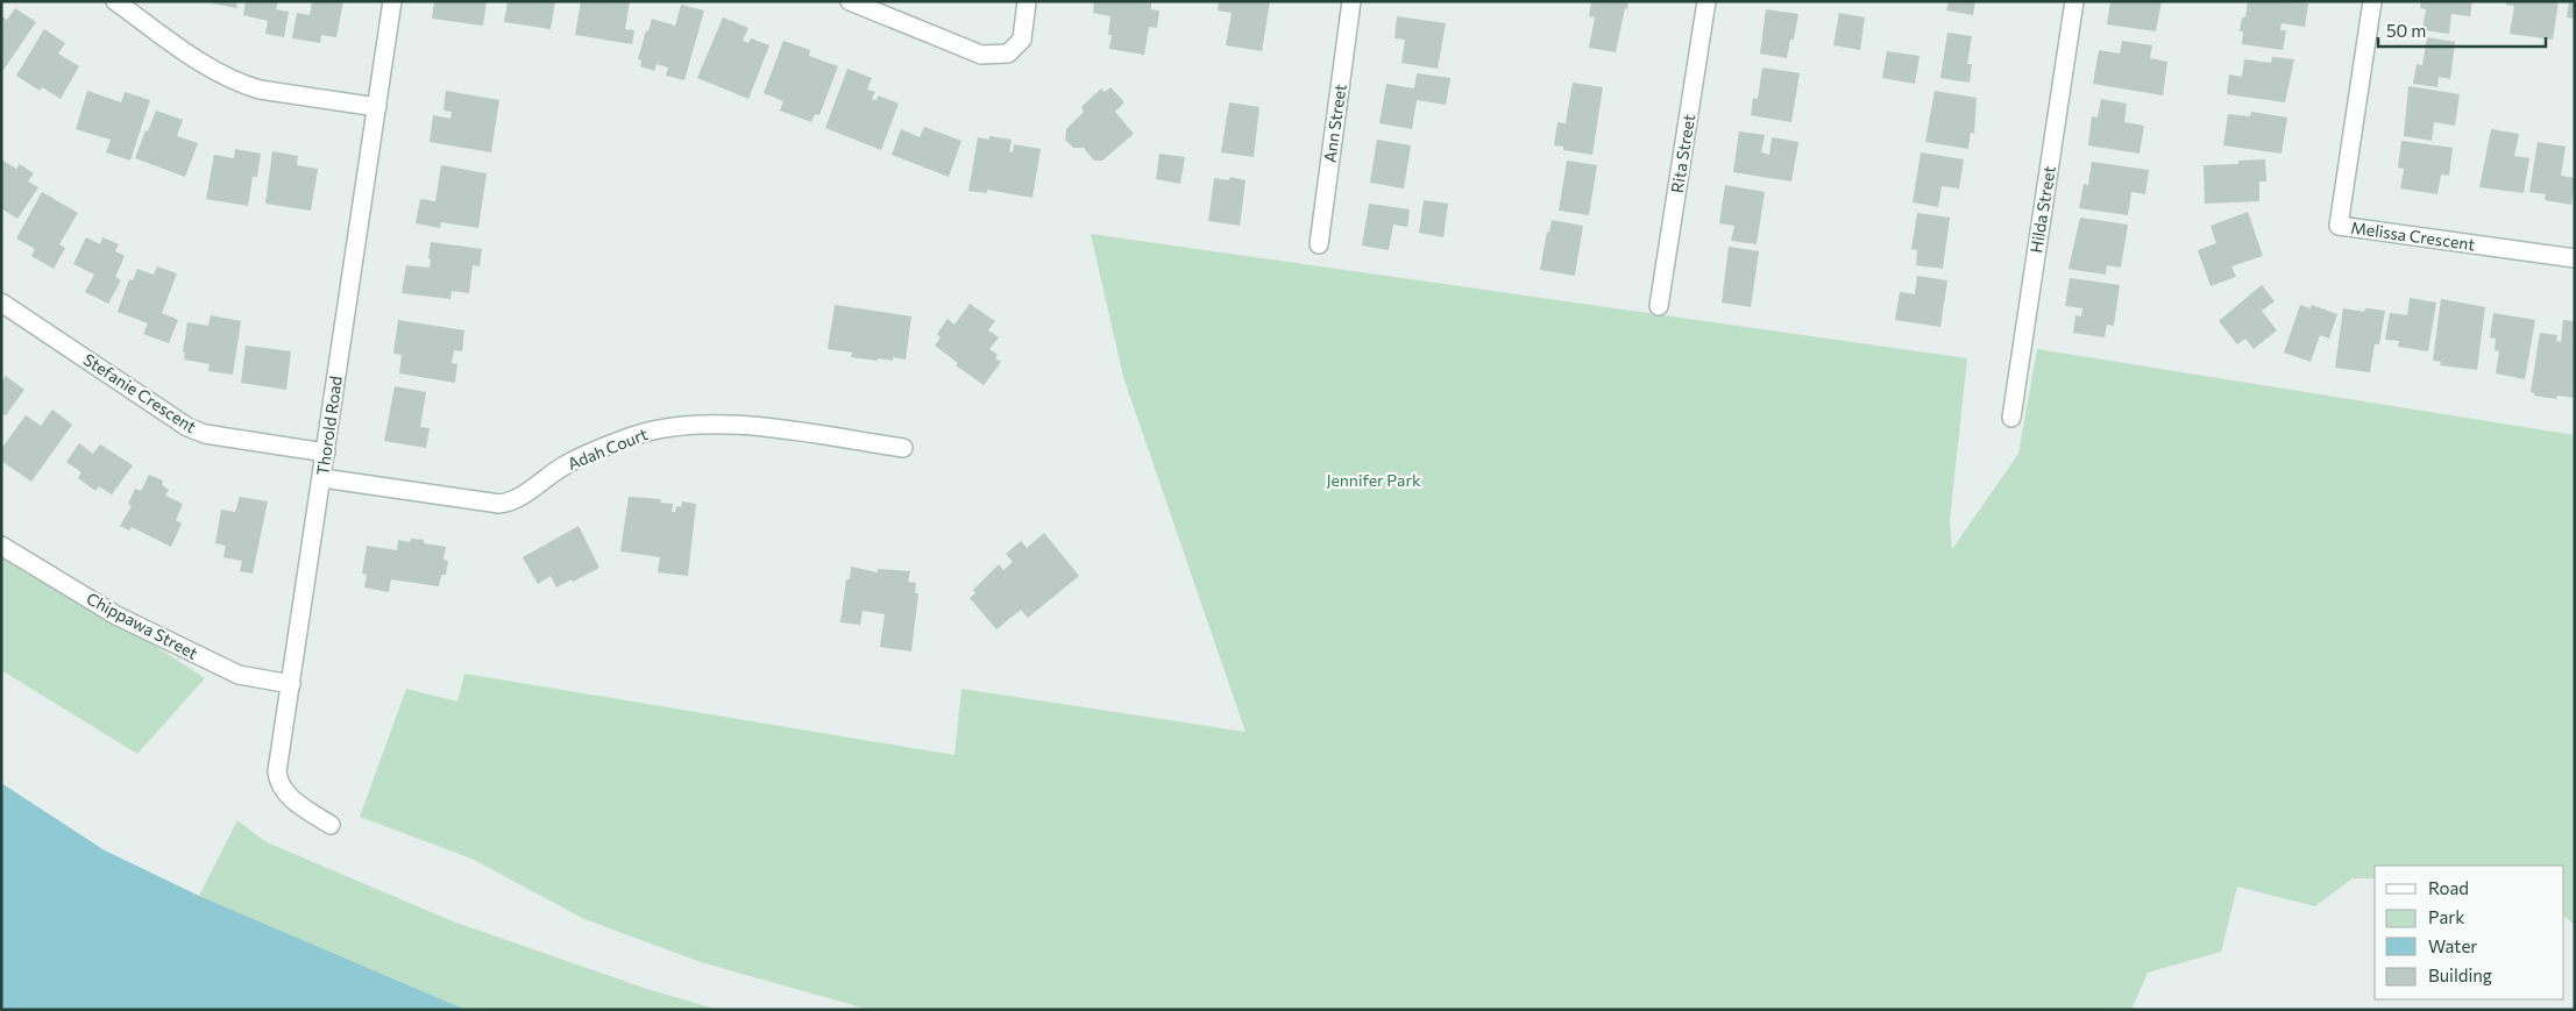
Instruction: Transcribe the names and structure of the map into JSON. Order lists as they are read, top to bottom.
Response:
{
  "streets": {
    "street": [
      "Ann Street",
      "Rita Street",
      "Hilda Street",
      "Melissa Crescent",
      "Stefanie Crescent",
      "Thorold Road",
      "Adah Court",
      "Chippawa Street"
    ]
  },
  "crossings": [
    ["Stefanie Crescent", "Thorold Road"],
    ["Thorold Road", "Adah Court"],
    ["Thorold Road", "Chippawa Street"]
  ],
  "parks": ["Jennifer Park"],
  "legend": [
    "Road",
    "Park",
    "Water",
    "Building"
  ],
  "scale_bar": "50 m"
}
